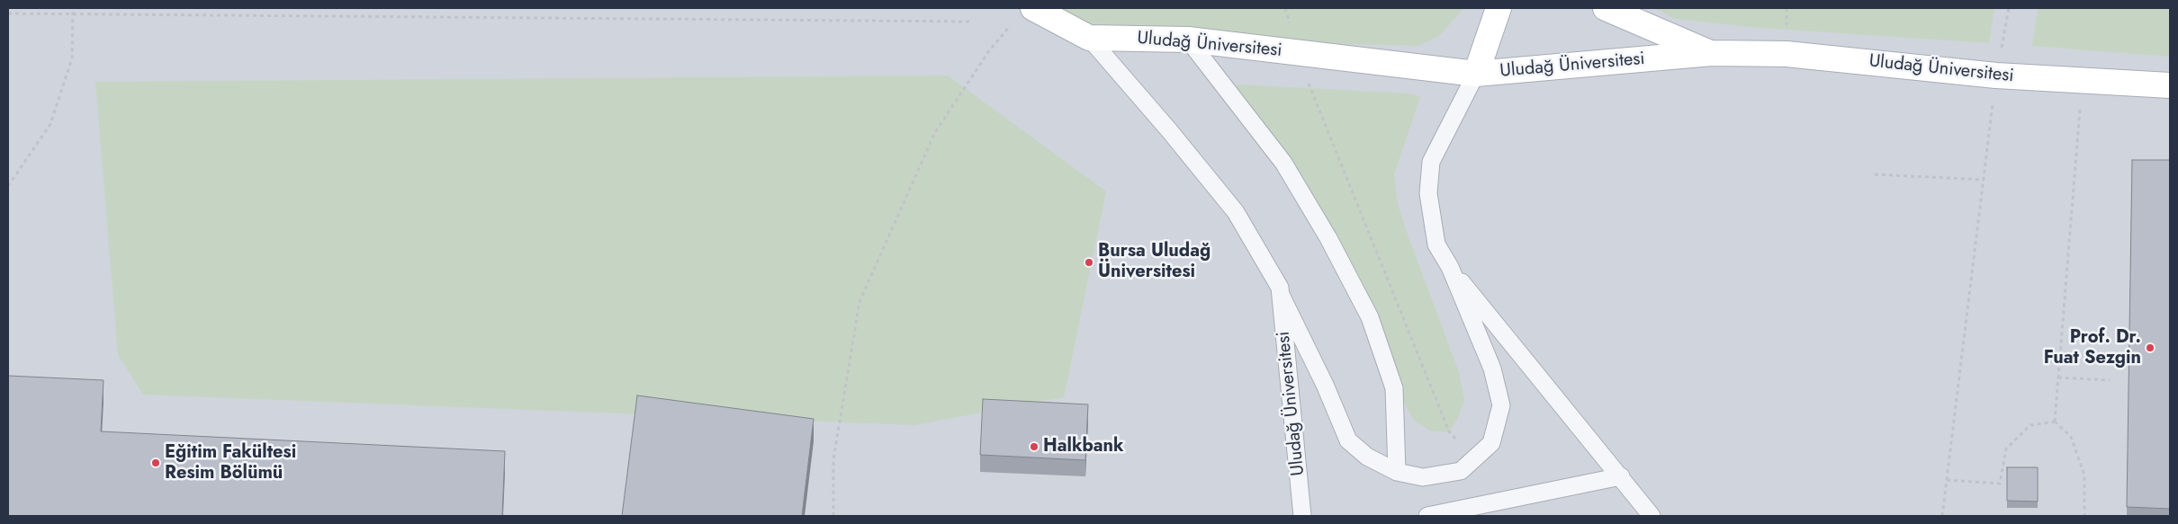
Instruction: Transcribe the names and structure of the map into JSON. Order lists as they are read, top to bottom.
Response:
{
  "streets": {
    "street": ["Uludağ Üniversitesi"]
  },
  "places": [
    "Bursa Uludağ Üniversitesi",
    "Prof. Dr. Fuat Sezgin",
    "Halkbank",
    "Eğitim Fakültesi Resim Bölümü"
  ]
}
